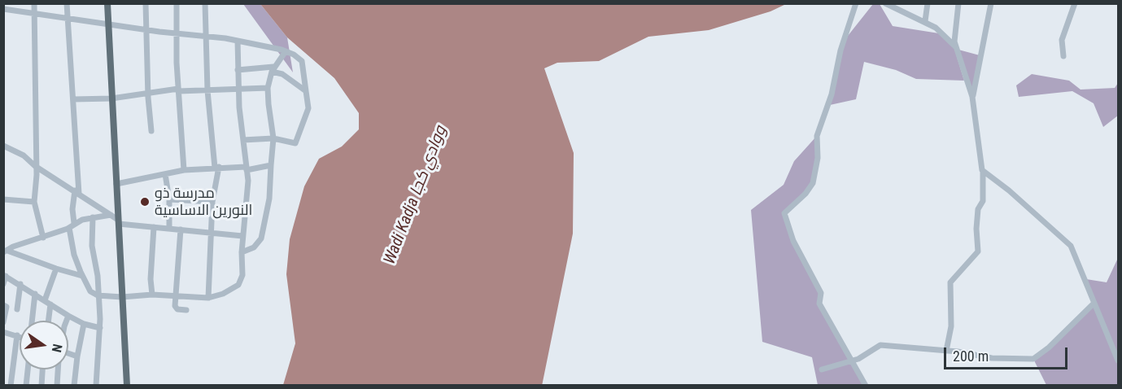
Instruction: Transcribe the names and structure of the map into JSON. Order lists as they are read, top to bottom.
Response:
{
  "water": ["Wadi Kadja ووادي كجا"],
  "places": ["مدرسة ذو النورين الاساسية"],
  "scale_bar": "200 m",
  "north": "right"
}
